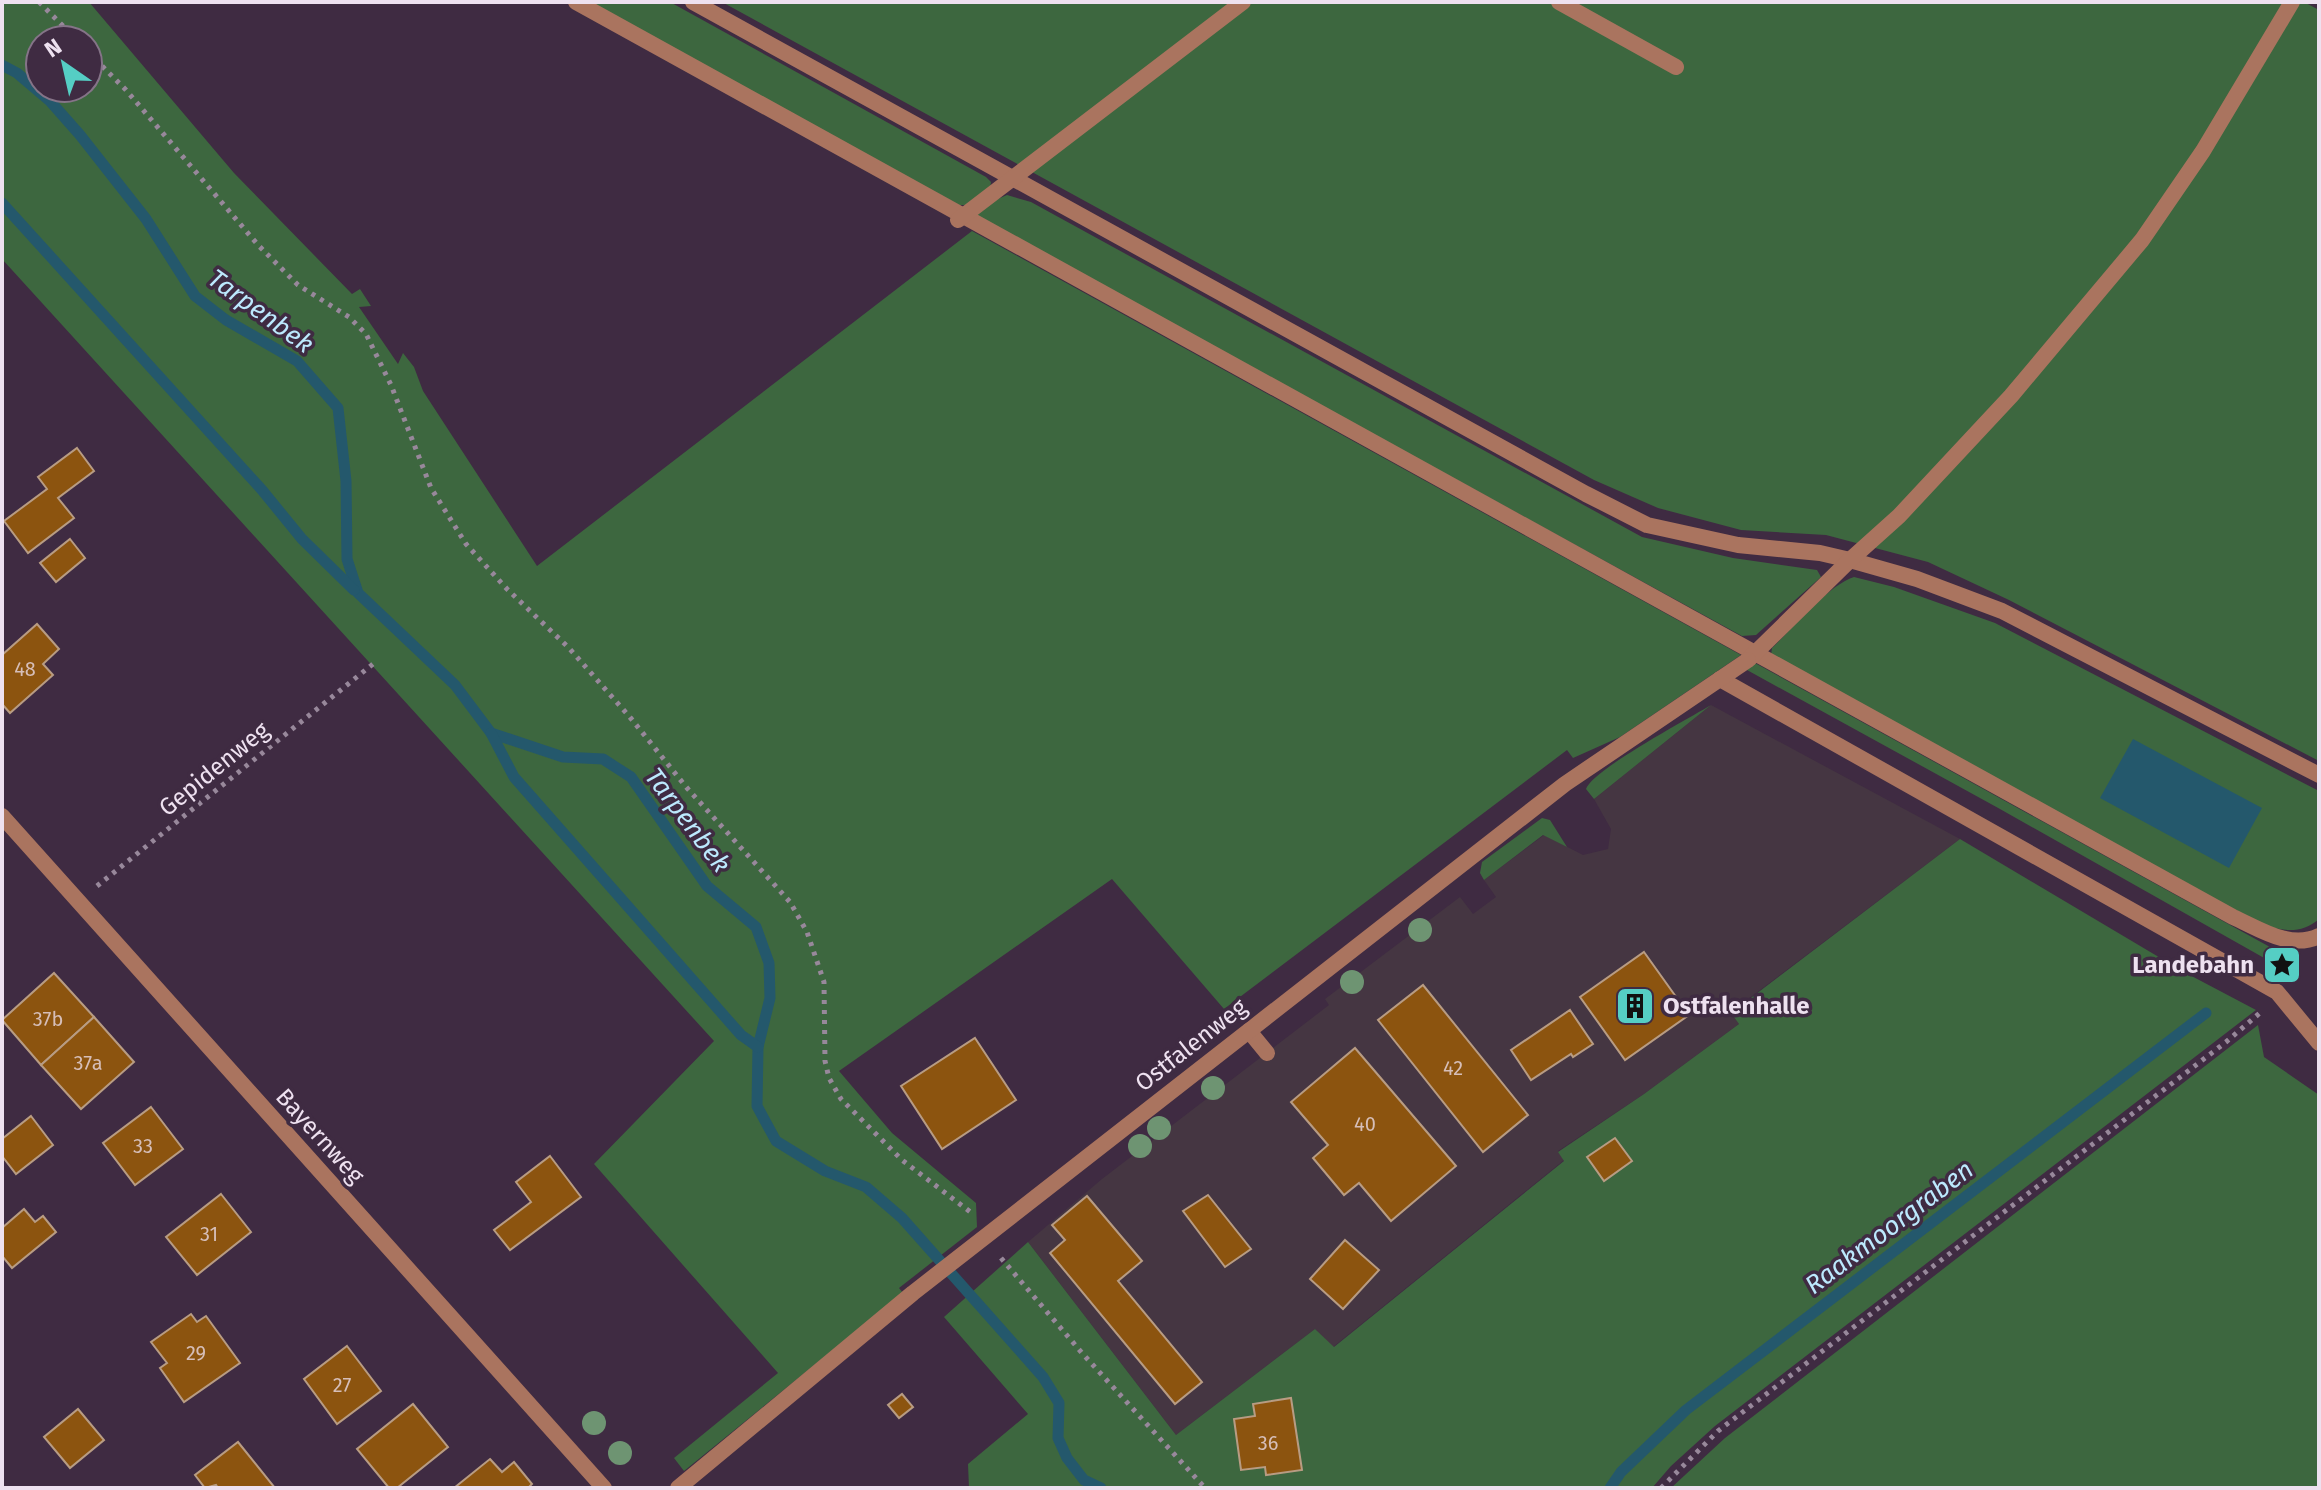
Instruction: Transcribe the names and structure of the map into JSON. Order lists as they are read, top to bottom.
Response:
{
  "streets": {
    "street": ["Ostfalenweg", "Bayernweg"],
    "path": ["Gepidenweg"]
  },
  "crossings": [
    ["Gepidenweg", "Bayernweg"]
  ],
  "water": ["Tarpenbek", "Raakmoorgraben"],
  "places": {
    "place": ["Landebahn"],
    "building": ["Ostfalenhalle"]
  },
  "house_numbers": [
    "48",
    "37b",
    "37a",
    "42",
    "40",
    "33",
    "31",
    "29",
    "27",
    "36"
  ],
  "north": "top left"
}
